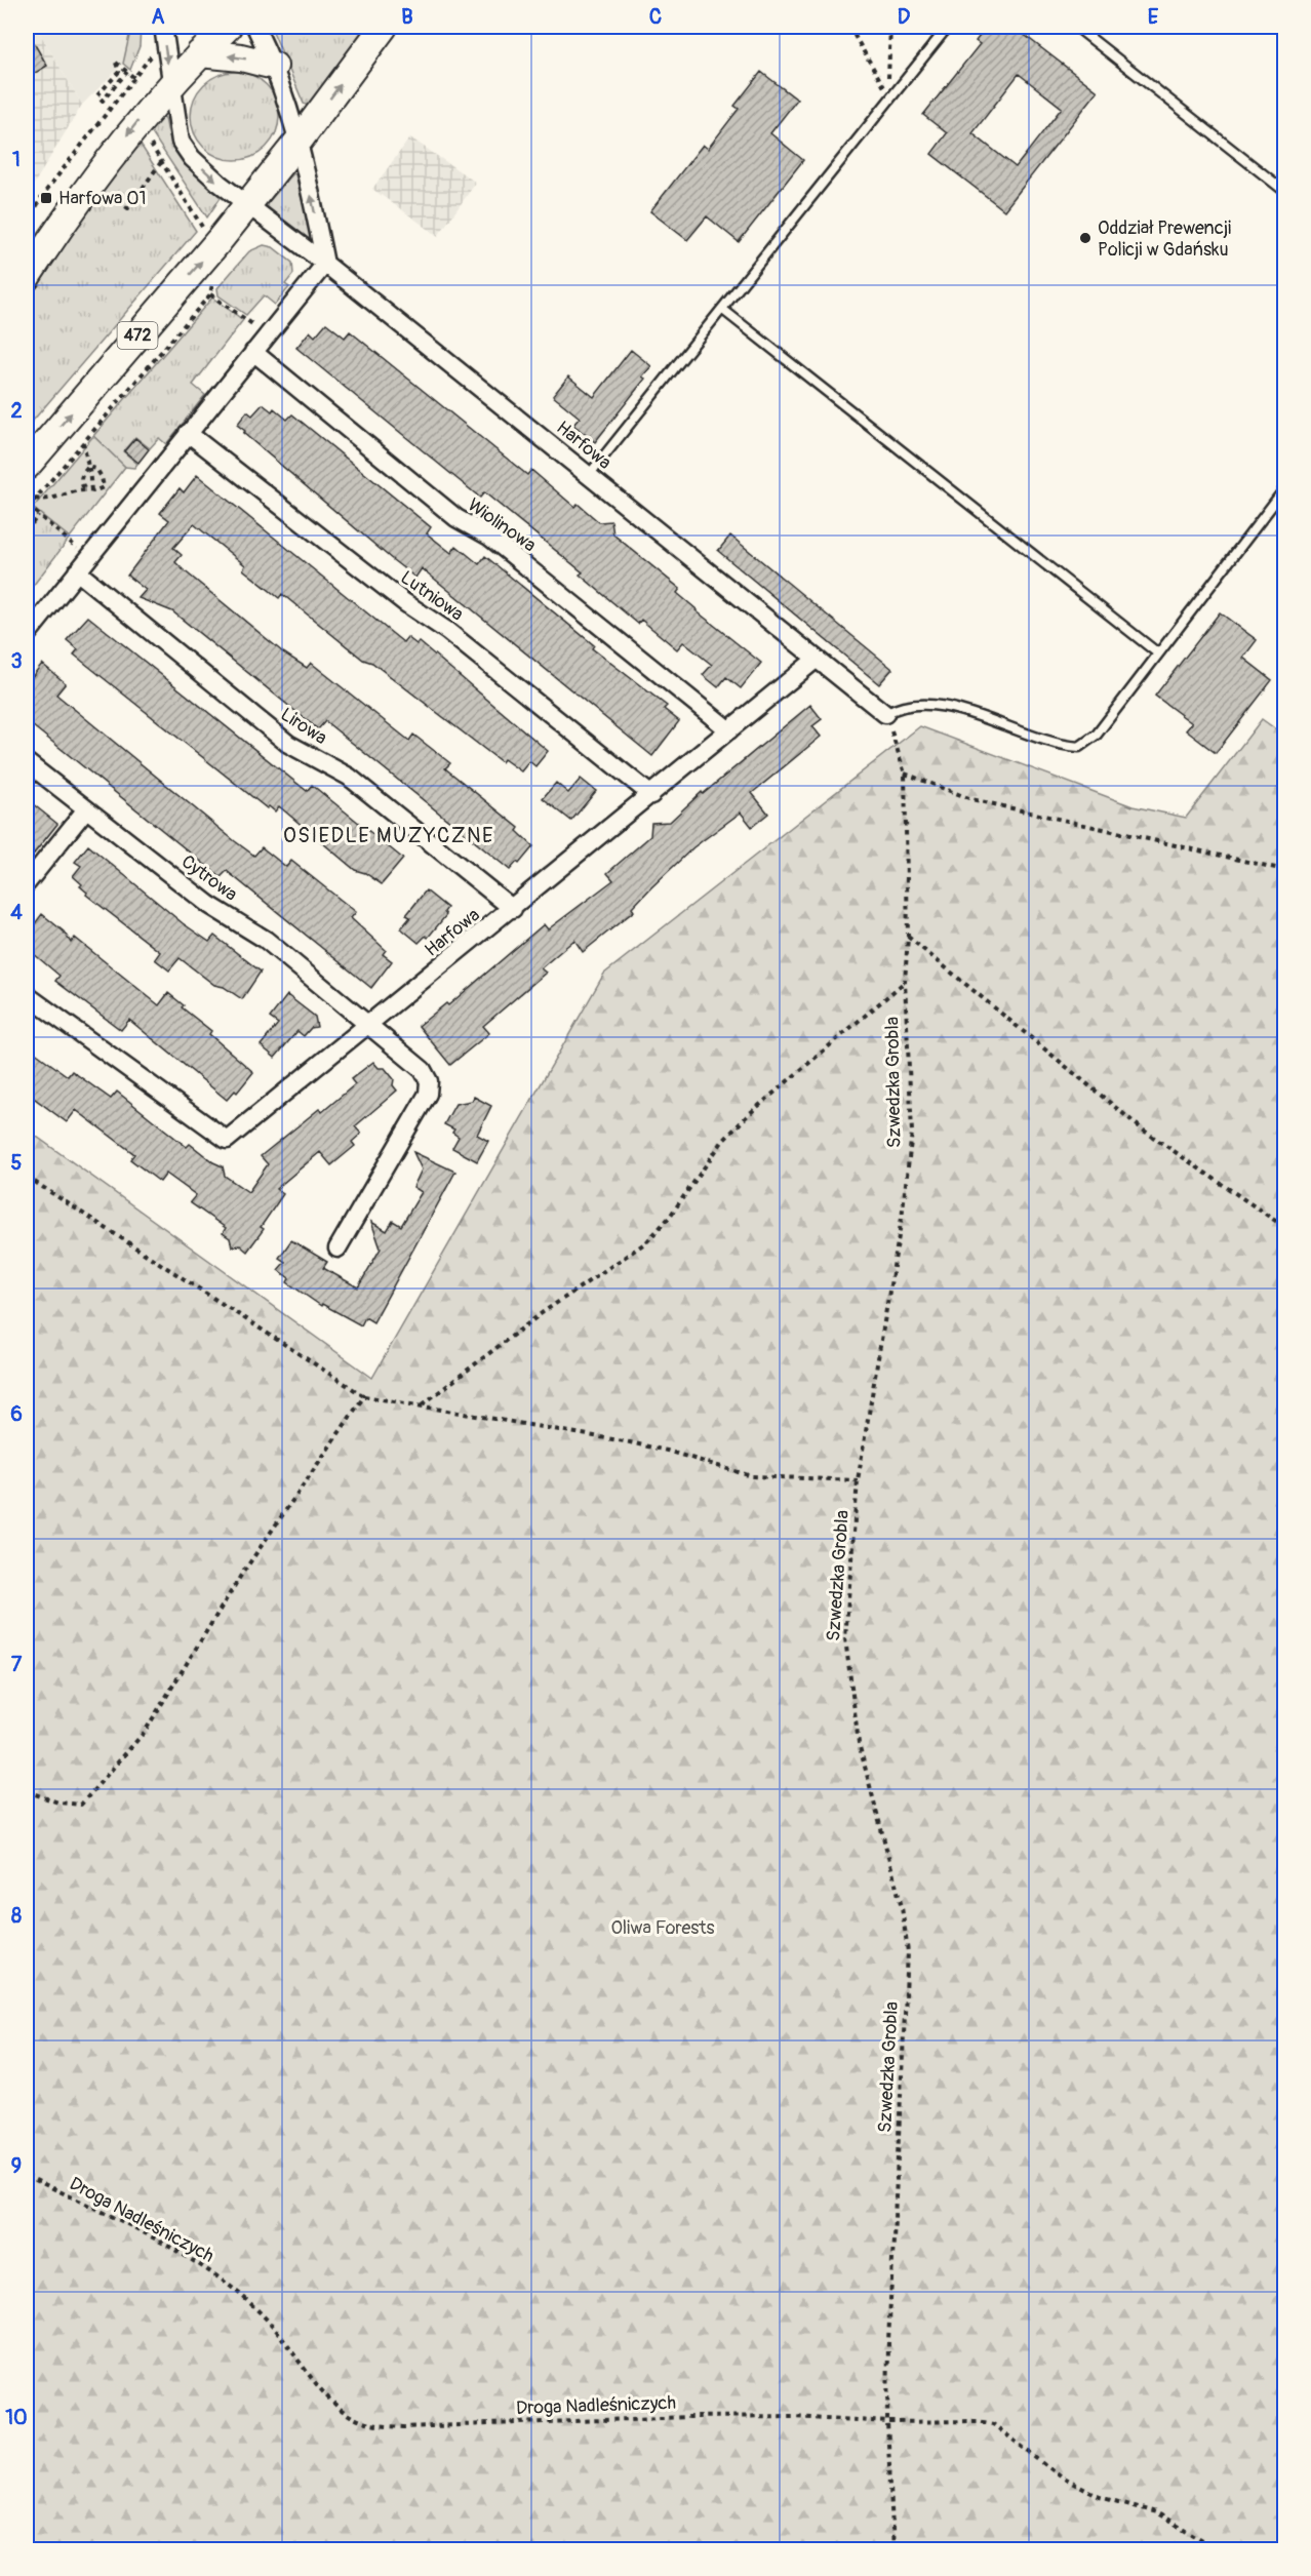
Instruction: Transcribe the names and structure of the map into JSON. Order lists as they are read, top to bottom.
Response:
{
  "streets": {
    "main road": ["472"],
    "street": [
      "Harfowa",
      "Wiolinowa",
      "Lutniowa",
      "Lirowa",
      "Cytrowa"
    ],
    "path": ["Szwedzka Grobla", "Droga Nadleśniczych"]
  },
  "crossings": [
    ["472", "Harfowa"],
    ["Harfowa", "Wiolinowa"],
    ["Harfowa", "Lutniowa"],
    ["Harfowa", "Lirowa"],
    ["Harfowa", "Cytrowa"],
    ["Harfowa", "Szwedzka Grobla"],
    ["Szwedzka Grobla", "Droga Nadleśniczych"]
  ],
  "districts": ["OSIEDLE MUZYCZNE"],
  "parks": ["Oliwa Forests"],
  "places": {
    "transit": ["Harfowa 01"],
    "other": ["Oddział Prewencji Policji w Gdańsku"]
  },
  "grid": {
    "columns": [
      "A",
      "B",
      "C",
      "D",
      "E"
    ],
    "rows": [
      "1",
      "2",
      "3",
      "4",
      "5",
      "6",
      "7",
      "8",
      "9",
      "10"
    ]
  }
}
